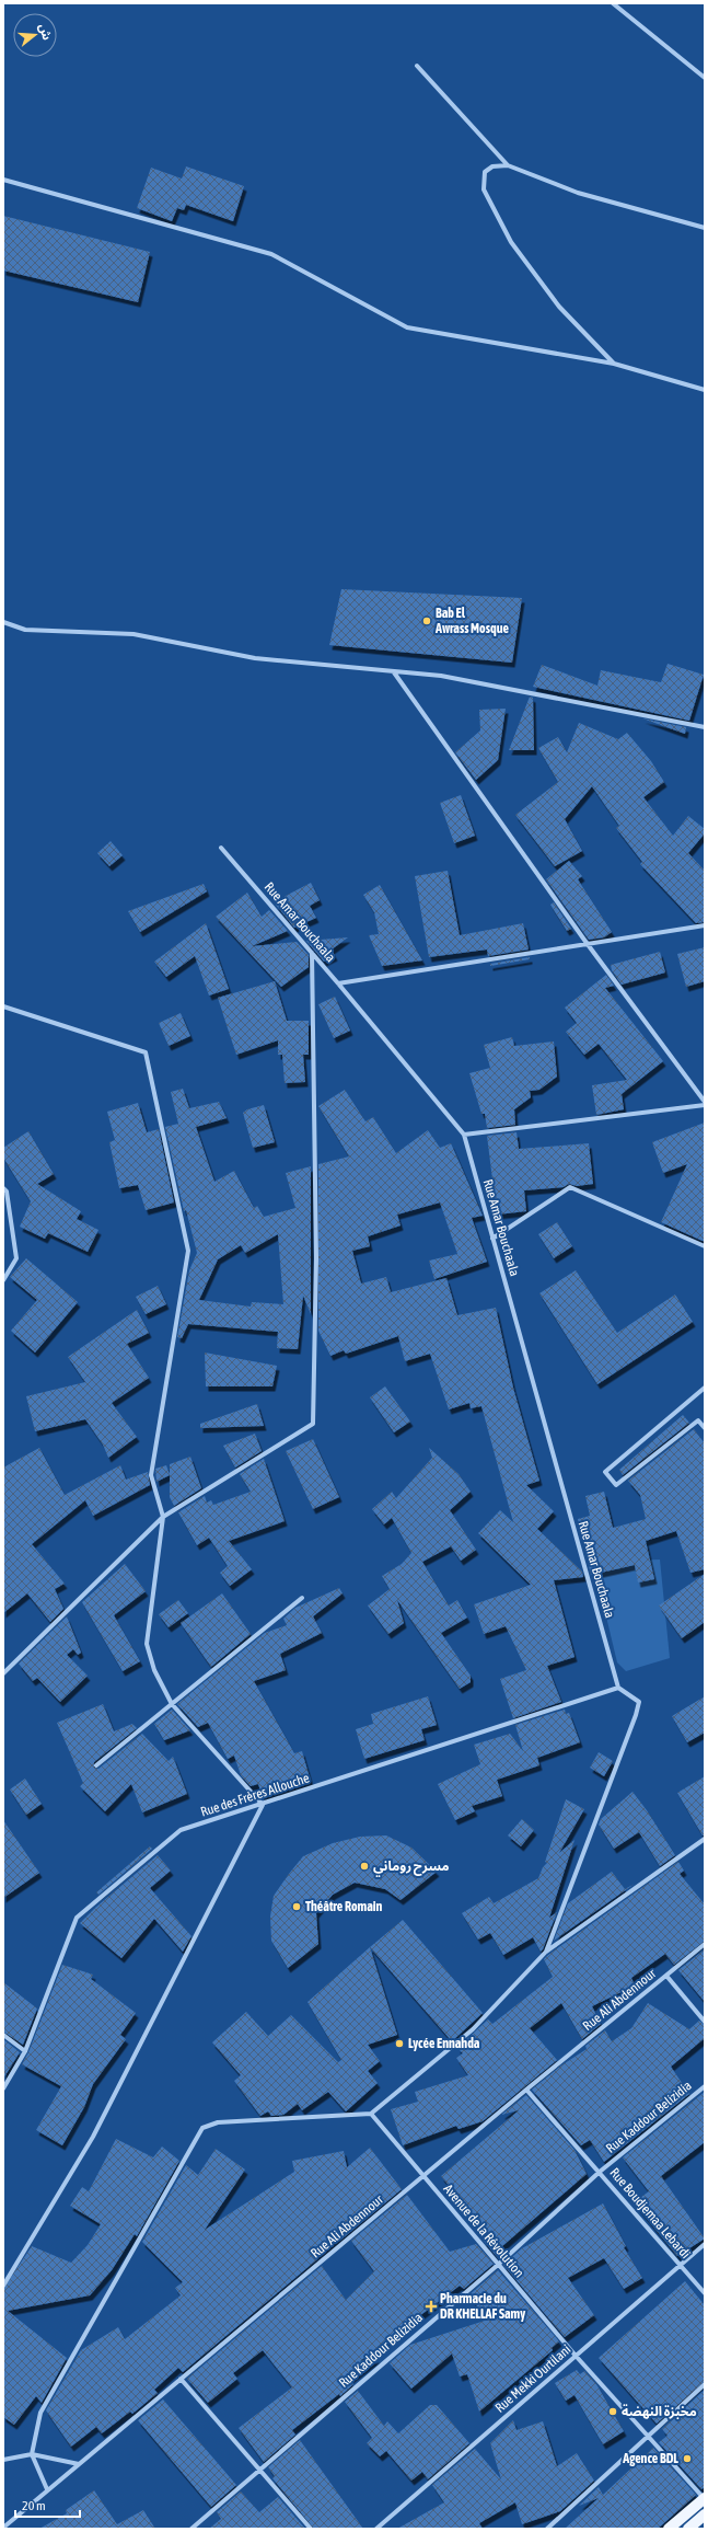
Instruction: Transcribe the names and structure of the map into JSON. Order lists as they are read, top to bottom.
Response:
{
  "streets": {
    "street": [
      "Rue Amar Bouchaala",
      "Rue des Frères Allouche",
      "Rue Ali Abdennour",
      "Rue Kaddour Belizidia",
      "Rue Boudjemaa Lebardi",
      "Avenue de la Révolution",
      "Rue Mekki Ourtilani"
    ]
  },
  "crossings": [
    ["Rue Amar Bouchaala", "Rue des Frères Allouche"],
    ["Rue Ali Abdennour", "Rue Boudjemaa Lebardi"],
    ["Rue Ali Abdennour", "Avenue de la Révolution"],
    ["Rue Kaddour Belizidia", "Rue Boudjemaa Lebardi"],
    ["Rue Kaddour Belizidia", "Avenue de la Révolution"],
    ["Rue Boudjemaa Lebardi", "Rue Mekki Ourtilani"],
    ["Avenue de la Révolution", "Rue Mekki Ourtilani"]
  ],
  "places": {
    "other": [
      "Bab El Awrass Mosque",
      "مسرح روماني",
      "Théâtre Romain",
      "Lycée Ennahda",
      "مخبزة النهضة",
      "Agence BDL"
    ],
    "health": ["Pharmacie du DR KHELLAF Samy"]
  },
  "scale_bar": "20 m",
  "north": "right"
}
